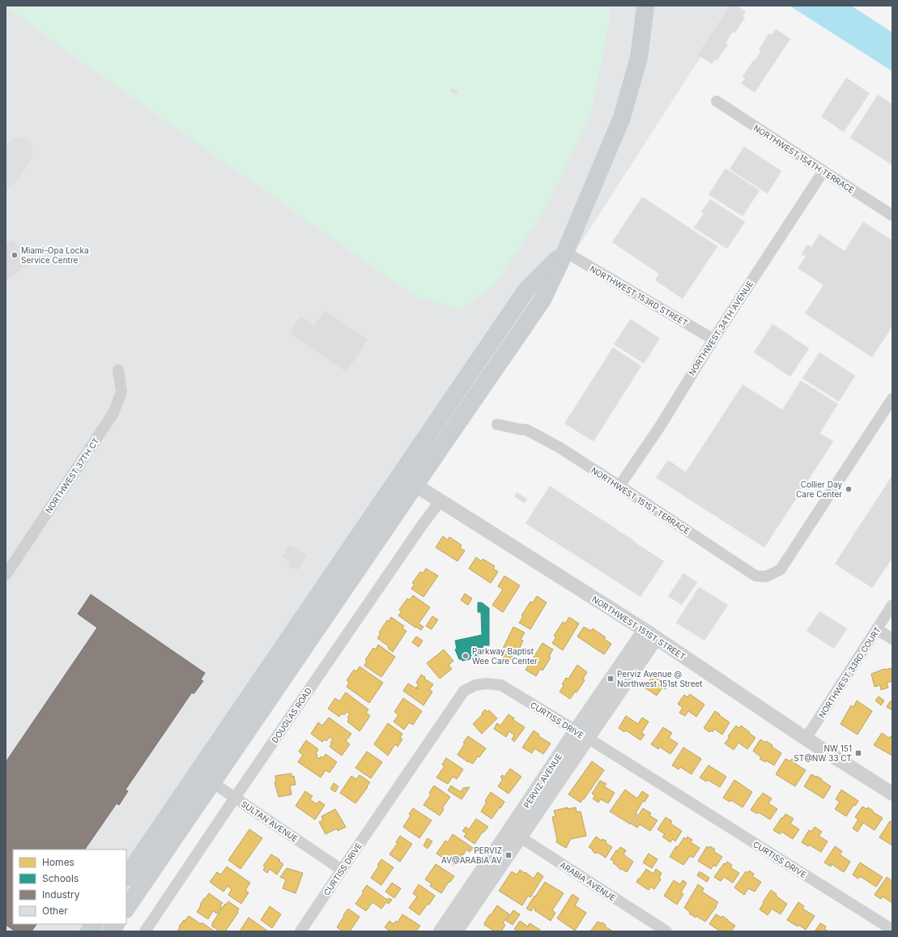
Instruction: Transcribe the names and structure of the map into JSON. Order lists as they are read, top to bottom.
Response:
{
  "streets": {
    "street": [
      "NORTHWEST 154TH TERRACE",
      "NORTHWEST 153RD STREET",
      "NORTHWEST 34TH AVENUE",
      "NORTHWEST 37TH CT",
      "NORTHWEST 151ST TERRACE",
      "NORTHWEST 151ST STREET",
      "NORTHWEST 33RD COURT",
      "DOUGLAS ROAD",
      "CURTISS DRIVE",
      "PERVIZ AVENUE",
      "SULTAN AVENUE",
      "ARABIA AVENUE"
    ]
  },
  "crossings": [
    ["NORTHWEST 154TH TERRACE", "NORTHWEST 34TH AVENUE"],
    ["NORTHWEST 153RD STREET", "NORTHWEST 34TH AVENUE"],
    ["NORTHWEST 34TH AVENUE", "NORTHWEST 151ST TERRACE"],
    ["NORTHWEST 151ST STREET", "NORTHWEST 33RD COURT"],
    ["NORTHWEST 151ST STREET", "DOUGLAS ROAD"],
    ["NORTHWEST 151ST STREET", "PERVIZ AVENUE"],
    ["DOUGLAS ROAD", "SULTAN AVENUE"],
    ["CURTISS DRIVE", "PERVIZ AVENUE"],
    ["CURTISS DRIVE", "SULTAN AVENUE"],
    ["PERVIZ AVENUE", "ARABIA AVENUE"]
  ],
  "places": {
    "other": ["Miami-Opa Locka Service Centre", "Collier Day Care Center", "Parkway Baptist Wee Care Center"],
    "transit": ["Perviz Avenue @ Northwest 151st Street", "NW 151 ST@NW 33 CT", "PERVIZ AV@ARABIA AV"]
  },
  "legend": [
    "Homes",
    "Schools",
    "Industry",
    "Other"
  ]
}
